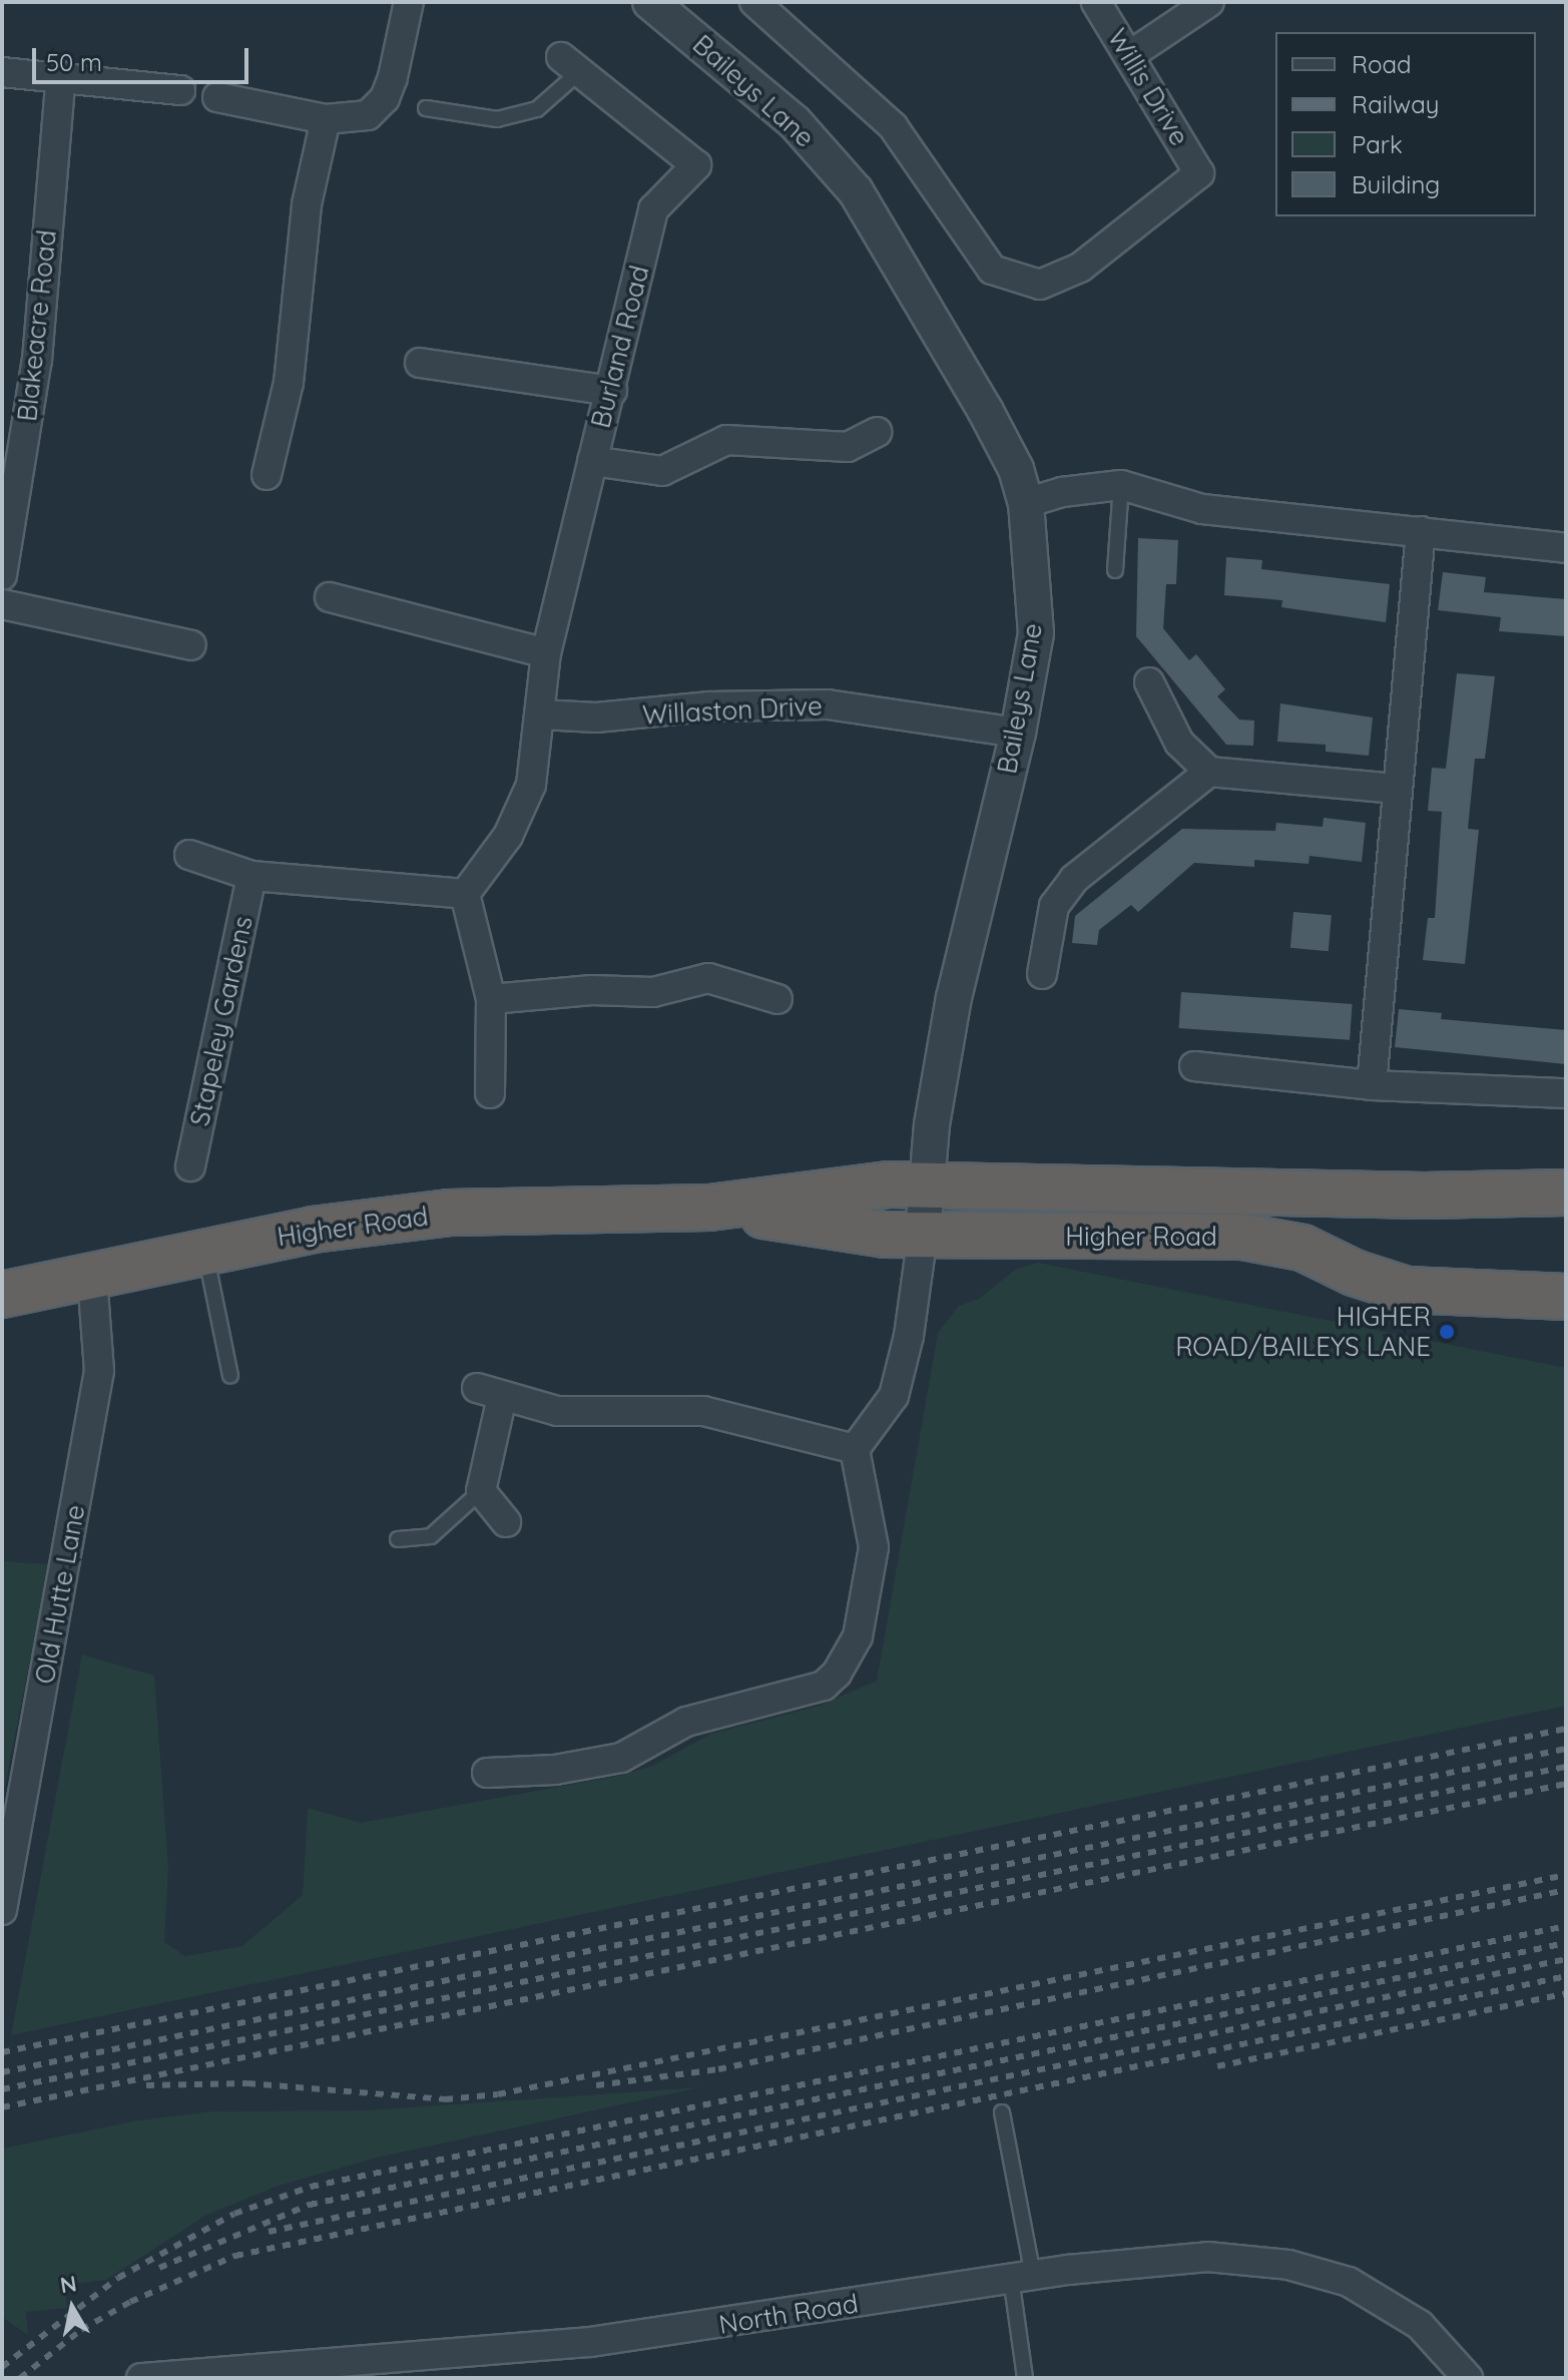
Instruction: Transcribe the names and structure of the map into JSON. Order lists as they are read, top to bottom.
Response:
{
  "streets": {
    "highway": ["Higher Road"],
    "street": [
      "Willis Drive",
      "Baileys Lane",
      "Blakeacre Road",
      "Burland Road",
      "Willaston Drive",
      "Stapeley Gardens",
      "Old Hutte Lane",
      "North Road"
    ]
  },
  "crossings": [
    ["Baileys Lane", "Willaston Drive"],
    ["Baileys Lane", "Higher Road"],
    ["Burland Road", "Willaston Drive"],
    ["Higher Road", "Old Hutte Lane"]
  ],
  "places": ["HIGHER ROAD/BAILEYS LANE"],
  "legend": [
    "Road",
    "Railway",
    "Park",
    "Building"
  ],
  "scale_bar": "50 m",
  "north": "top"
}
